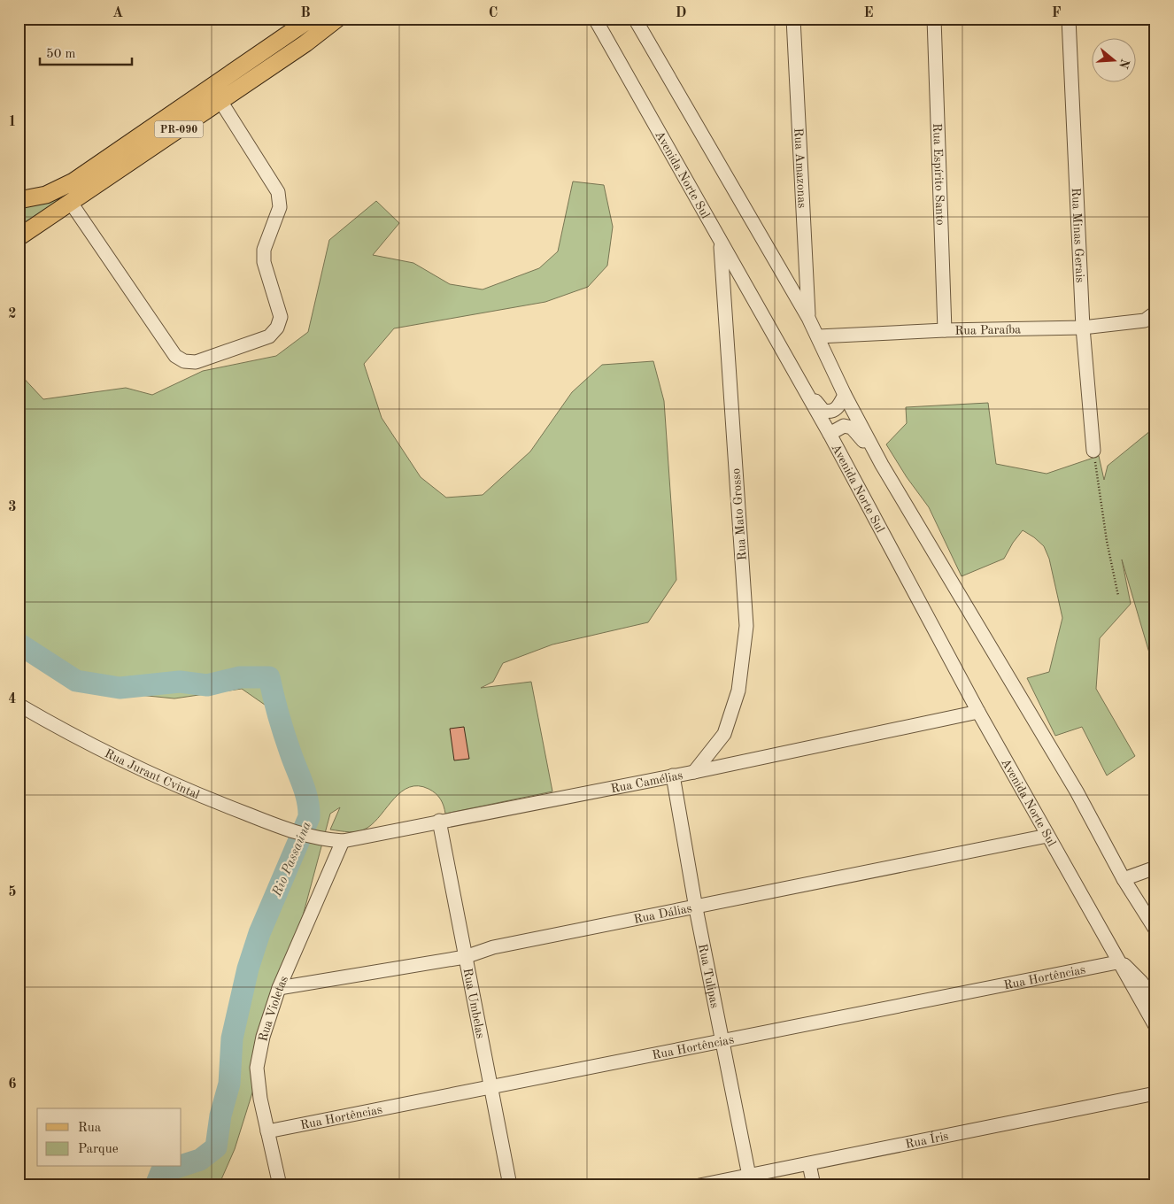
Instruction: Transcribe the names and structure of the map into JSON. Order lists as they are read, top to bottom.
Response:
{
  "streets": {
    "main road": ["PR-090"],
    "street": [
      "Rua Amazonas",
      "Rua Espírito Santo",
      "Avenida Norte Sul",
      "Rua Minas Gerais",
      "Rua Paraíba",
      "Rua Mato Grosso",
      "Rua Jurant Cvintal",
      "Rua Camélias",
      "Rua Dálias",
      "Rua Tulipas",
      "Rua Hortências",
      "Rua Umbelas",
      "Rua Violetas",
      "Rua Íris"
    ]
  },
  "crossings": [
    ["Rua Espírito Santo", "Rua Paraíba"],
    ["Avenida Norte Sul", "Rua Mato Grosso"],
    ["Avenida Norte Sul", "Rua Camélias"],
    ["Avenida Norte Sul", "Rua Dálias"],
    ["Avenida Norte Sul", "Rua Hortências"],
    ["Rua Minas Gerais", "Rua Paraíba"],
    ["Rua Mato Grosso", "Rua Camélias"],
    ["Rua Jurant Cvintal", "Rua Camélias"],
    ["Rua Camélias", "Rua Tulipas"],
    ["Rua Camélias", "Rua Umbelas"],
    ["Rua Camélias", "Rua Violetas"],
    ["Rua Dálias", "Rua Tulipas"],
    ["Rua Dálias", "Rua Umbelas"],
    ["Rua Dálias", "Rua Violetas"],
    ["Rua Tulipas", "Rua Hortências"],
    ["Rua Tulipas", "Rua Íris"],
    ["Rua Hortências", "Rua Umbelas"],
    ["Rua Hortências", "Rua Violetas"]
  ],
  "water": ["Rio Passaúna"],
  "legend": ["Rua", "Parque"],
  "scale_bar": "50 m",
  "north": "right",
  "grid": {
    "columns": [
      "A",
      "B",
      "C",
      "D",
      "E",
      "F"
    ],
    "rows": [
      "1",
      "2",
      "3",
      "4",
      "5",
      "6"
    ]
  }
}
